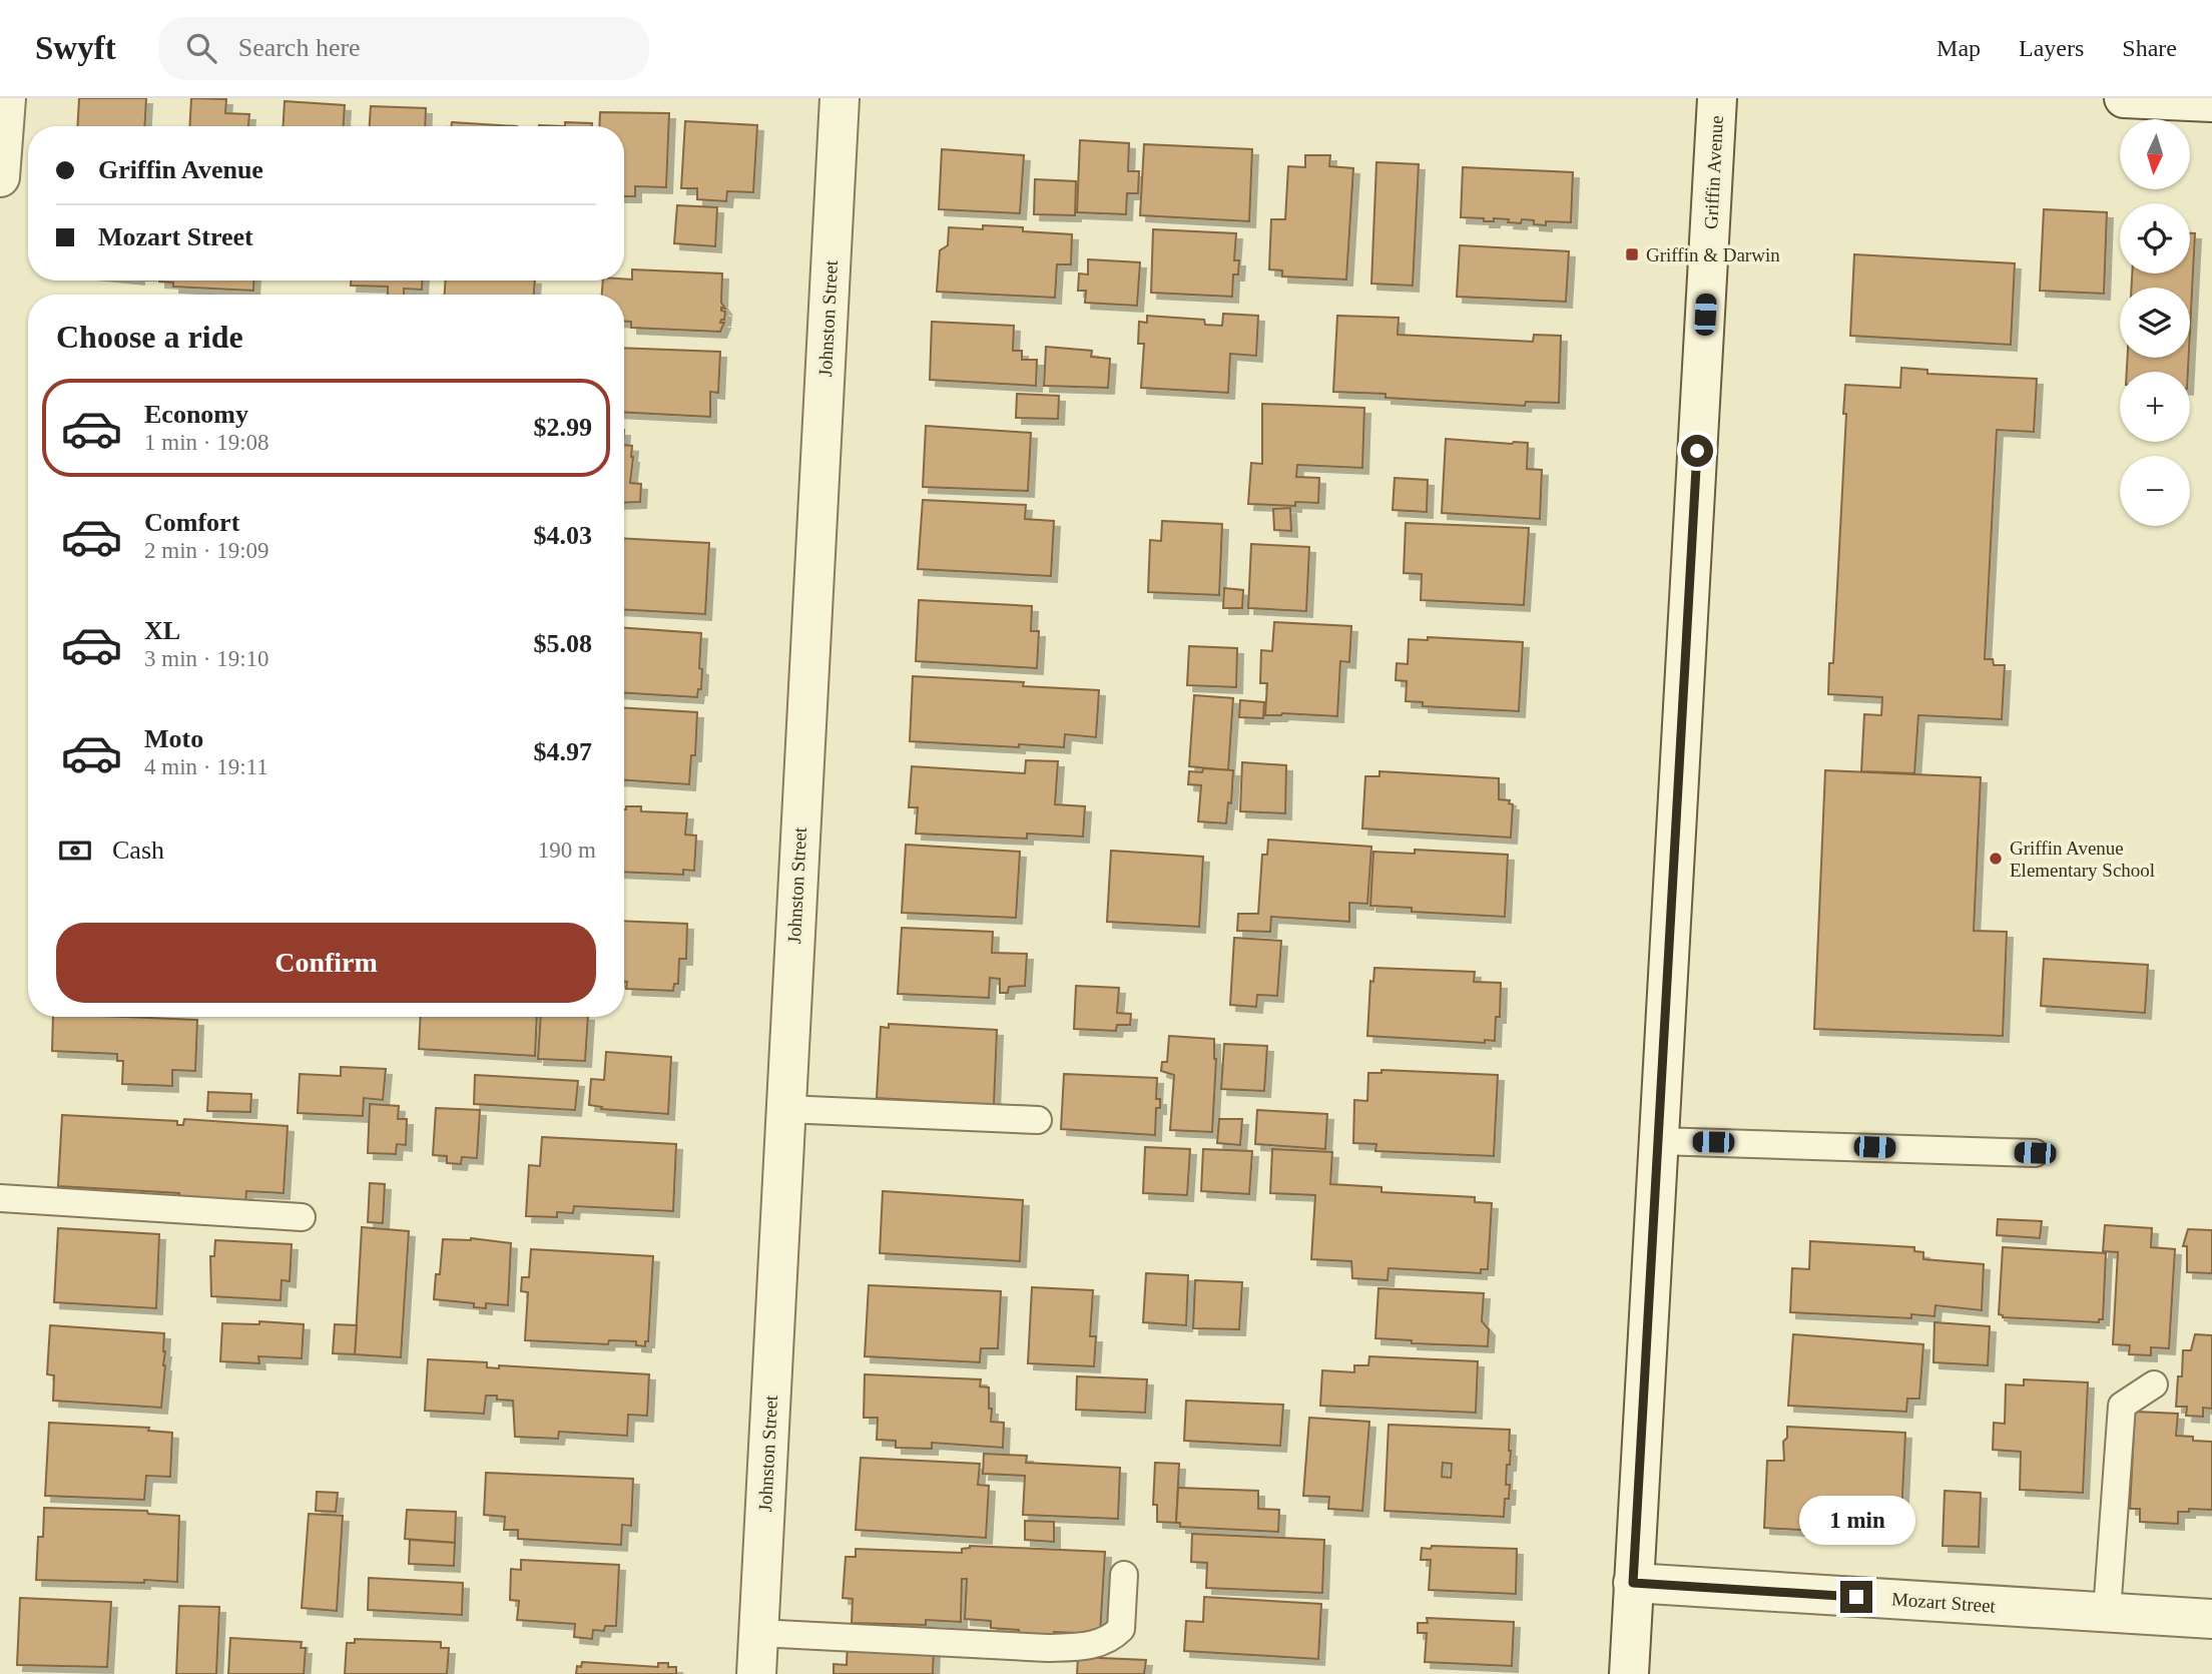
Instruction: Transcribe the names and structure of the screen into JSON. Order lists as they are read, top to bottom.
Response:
{
  "streets": {
    "street": ["Griffin Avenue", "Johnston Street", "Mozart Street"]
  },
  "crossings": [
    ["Griffin Avenue", "Mozart Street"]
  ],
  "places": {
    "transit": ["Griffin & Darwin"],
    "other": ["Griffin Avenue Elementary School"]
  },
  "north": "bottom",
  "page": {
    "header": "Swyft",
    "search": "Search here",
    "nav": ["Map", "Layers", "Share"],
    "map_buttons": ["+", "−"],
    "banner": ["Griffin Avenue", "Mozart Street"],
    "heading": "Choose a ride",
    "list": [
      {
        "name": "Economy",
        "note": "1 min · 19:08",
        "value": "$2.99"
      },
      {
        "name": "Comfort",
        "note": "2 min · 19:09",
        "value": "$4.03"
      },
      {
        "name": "XL",
        "note": "3 min · 19:10",
        "value": "$5.08"
      },
      {
        "name": "Moto",
        "note": "4 min · 19:11",
        "value": "$4.97"
      }
    ],
    "pay": ["Cash", "190 m"],
    "buttons": "Confirm",
    "bubble": "1 min"
  }
}
